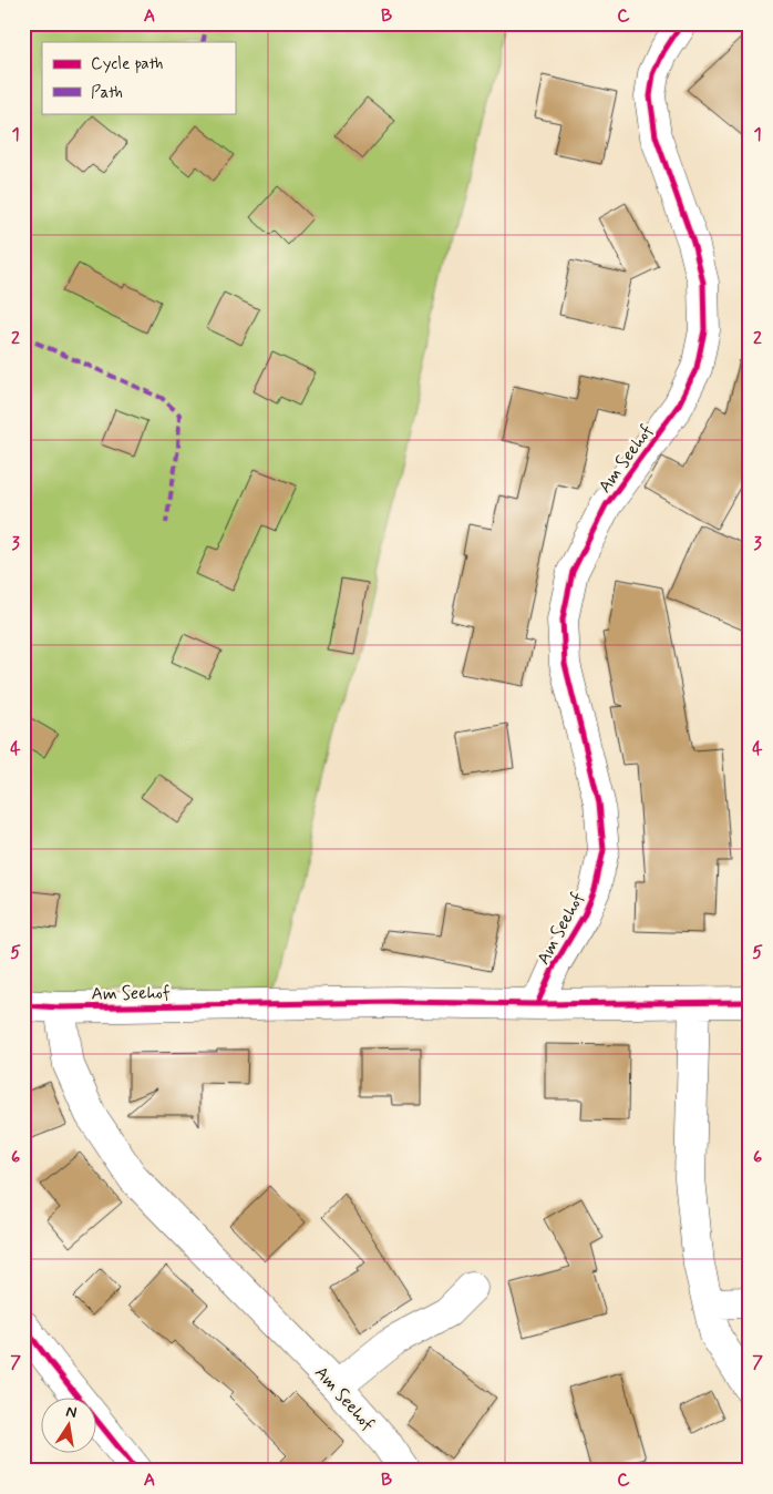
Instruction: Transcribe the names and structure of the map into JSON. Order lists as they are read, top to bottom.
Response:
{
  "streets": {
    "street": ["Am Seehof"]
  },
  "legend": ["Cycle path", "Path"],
  "north": "top",
  "grid": {
    "columns": ["A", "B", "C"],
    "rows": [
      "1",
      "2",
      "3",
      "4",
      "5",
      "6",
      "7"
    ]
  }
}
